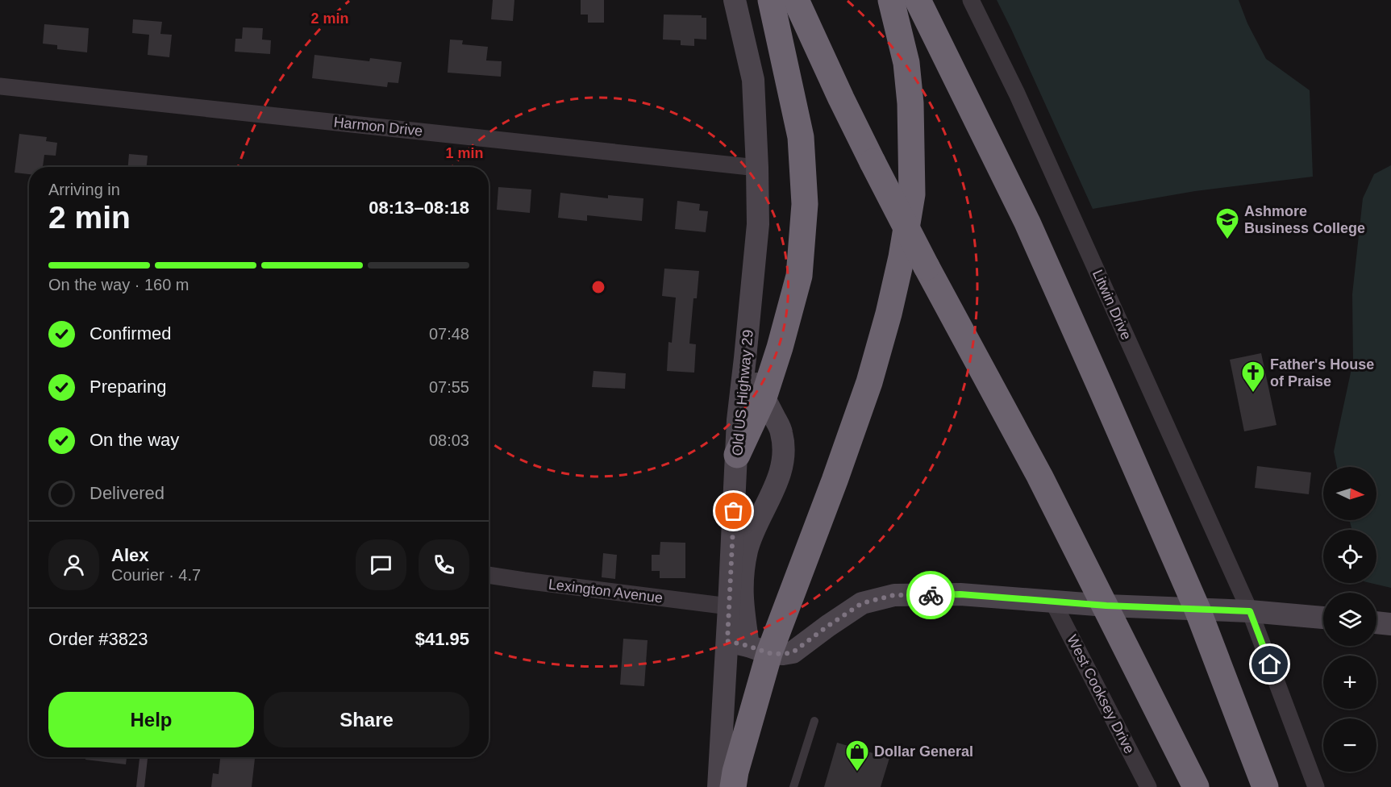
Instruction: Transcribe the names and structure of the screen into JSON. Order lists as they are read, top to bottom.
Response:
{
  "streets": {
    "street": [
      "Harmon Drive",
      "Litwin Drive",
      "Old US Highway 29",
      "Lexington Avenue",
      "West Cooksey Drive"
    ]
  },
  "crossings": [
    ["Harmon Drive", "Old US Highway 29"],
    ["Old US Highway 29", "Lexington Avenue"]
  ],
  "places": {
    "school or university": ["Ashmore Business College"],
    "church": ["Father's House of Praise"],
    "shop": ["Dollar General"]
  },
  "north": "right",
  "page": {
    "heading": ["2 min", "Arriving in", "08:13–08:18"],
    "panel": [
      "Alex",
      "Courier · 4.7",
      "Order #3823",
      "$41.95"
    ],
    "bar": "On the way · 160 m",
    "list": [
      ["Confirmed", "07:48"],
      ["Preparing", "07:55"],
      ["On the way", "08:03"],
      "Delivered"
    ],
    "map_buttons": ["+", "−"],
    "buttons": ["Help", "Share"]
  },
  "rings": ["2 min", "1 min"]
}
